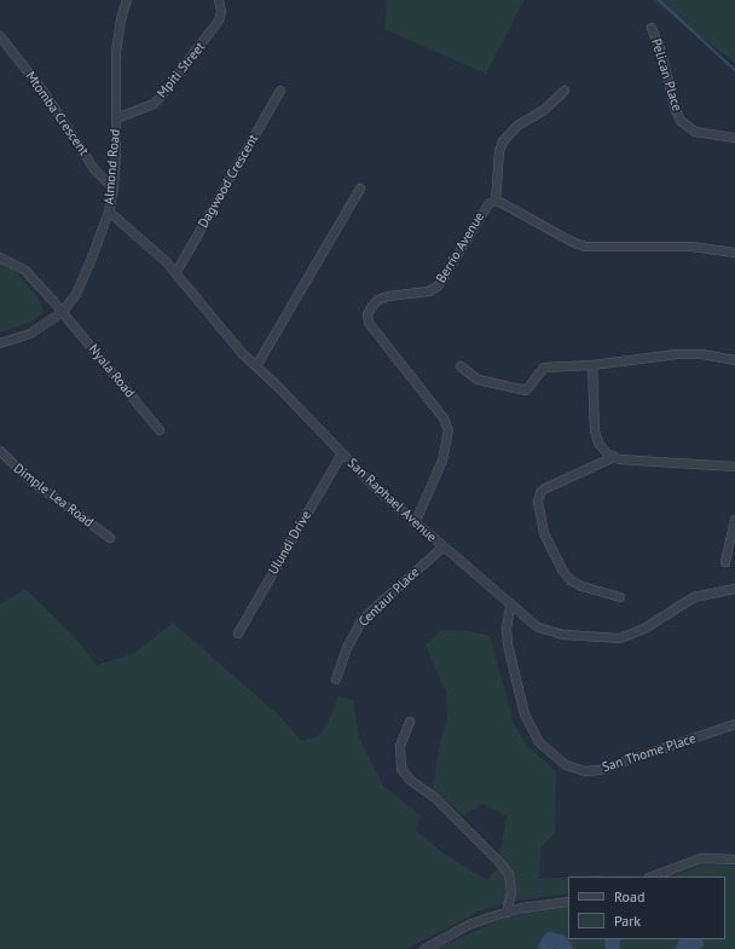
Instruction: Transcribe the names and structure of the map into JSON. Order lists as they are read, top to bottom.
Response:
{
  "streets": {
    "street": [
      "Mpiti Street",
      "Pelican Place",
      "Mtomba Crescent",
      "Almond Road",
      "Dagwood Crescent",
      "Berrio Avenue",
      "Nyala Road",
      "Dimple Lea Road",
      "San Raphael Avenue",
      "Ulundi Drive",
      "Centaur Place",
      "San Thome Place"
    ]
  },
  "crossings": [
    ["Mpiti Street", "Almond Road"],
    ["Mtomba Crescent", "Almond Road"],
    ["Almond Road", "Nyala Road"],
    ["Almond Road", "San Raphael Avenue"],
    ["Dagwood Crescent", "San Raphael Avenue"],
    ["Berrio Avenue", "San Raphael Avenue"],
    ["San Raphael Avenue", "Ulundi Drive"],
    ["San Raphael Avenue", "Centaur Place"],
    ["San Raphael Avenue", "San Thome Place"]
  ],
  "legend": ["Road", "Park"]
}
